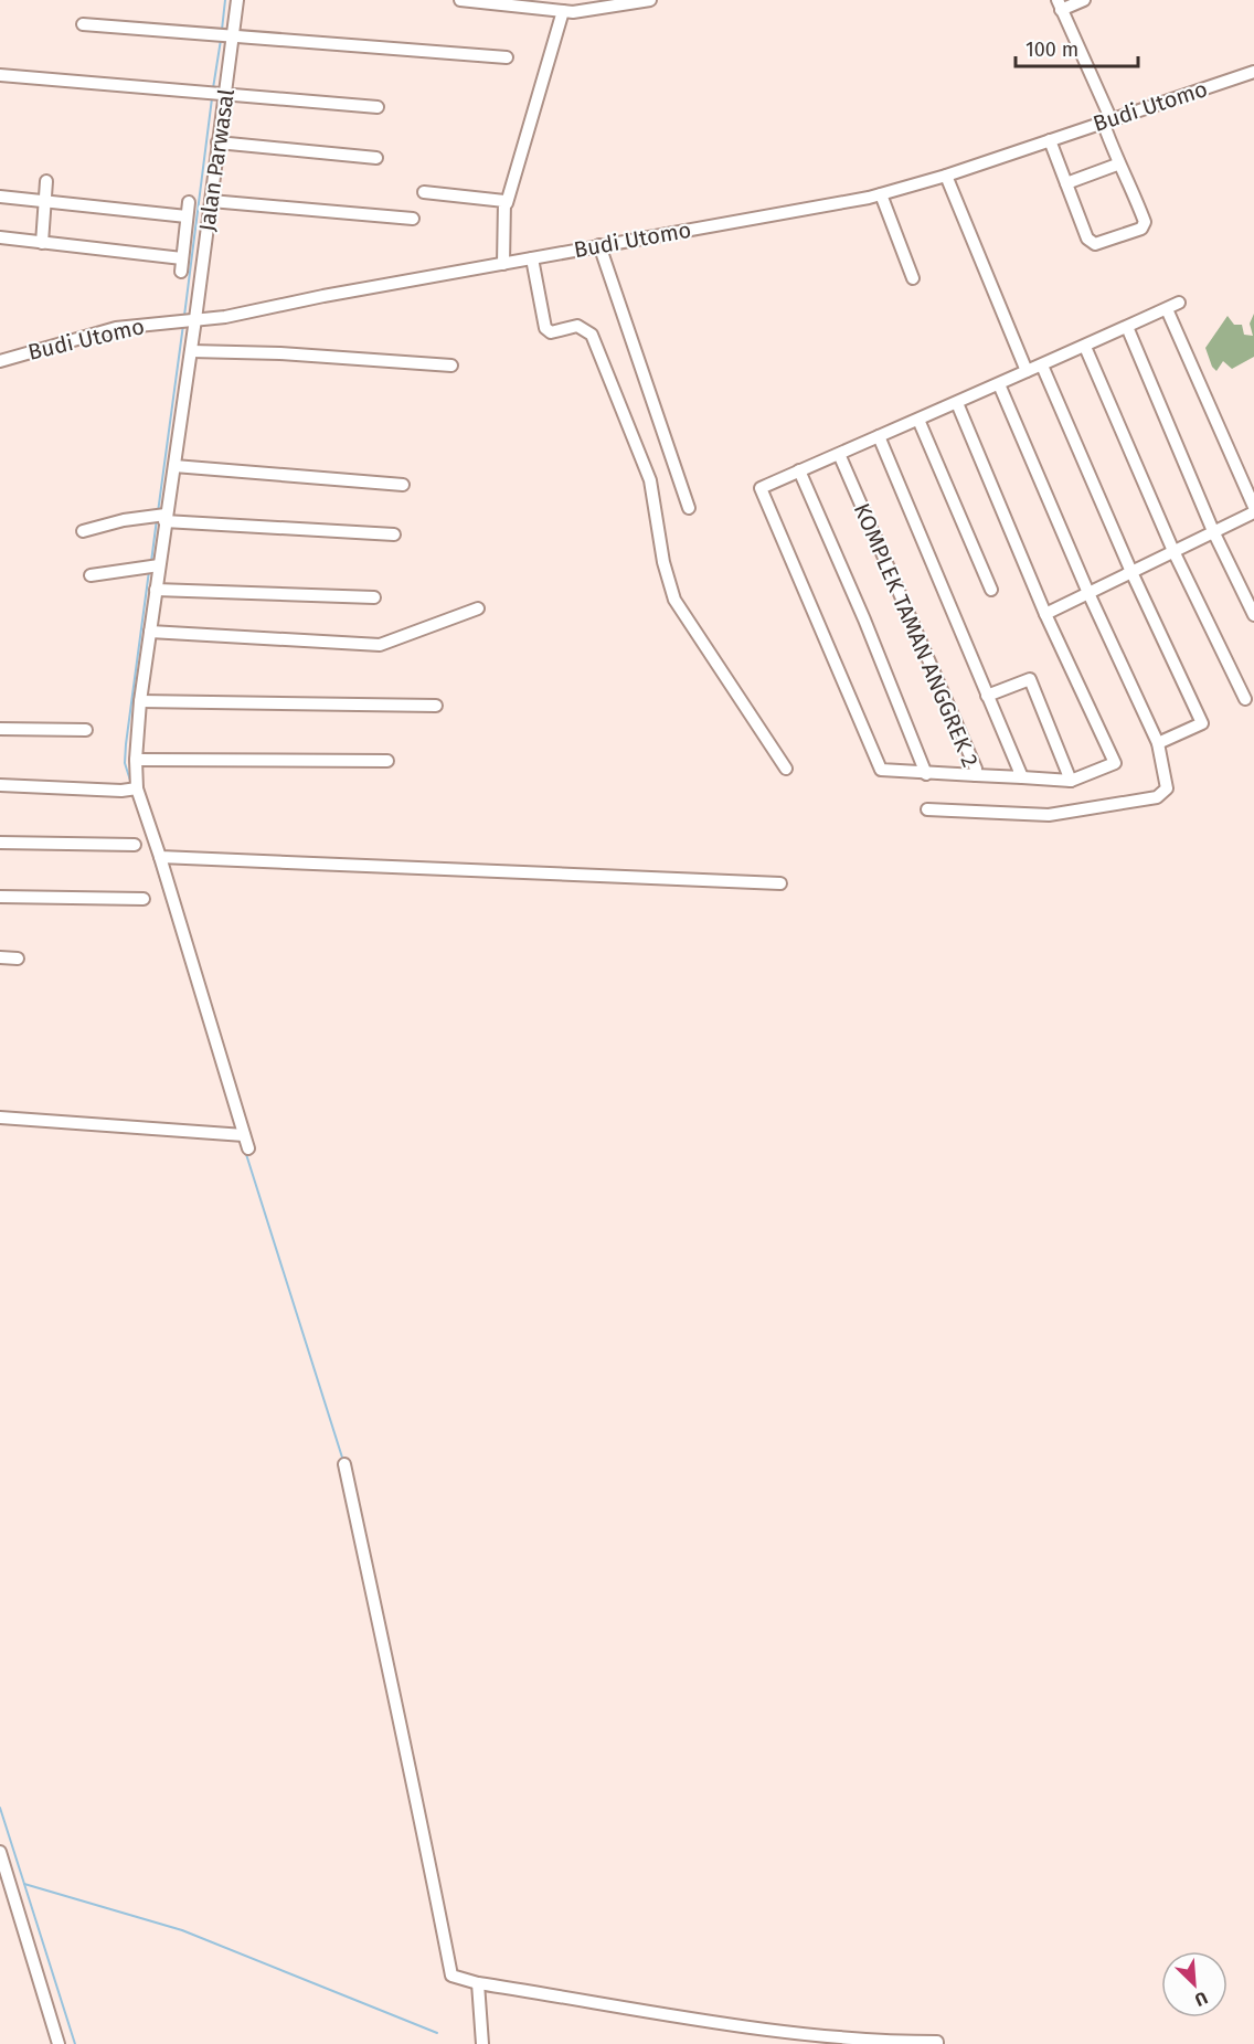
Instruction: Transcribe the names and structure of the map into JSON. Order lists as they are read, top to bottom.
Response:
{
  "streets": {
    "street": ["Budi Utomo", "Jalan Parwasal", "KOMPLEK TAMAN ANGGREK 2"]
  },
  "crossings": [
    ["Budi Utomo", "Jalan Parwasal"]
  ],
  "scale_bar": "100 m",
  "north": "bottom right"
}
